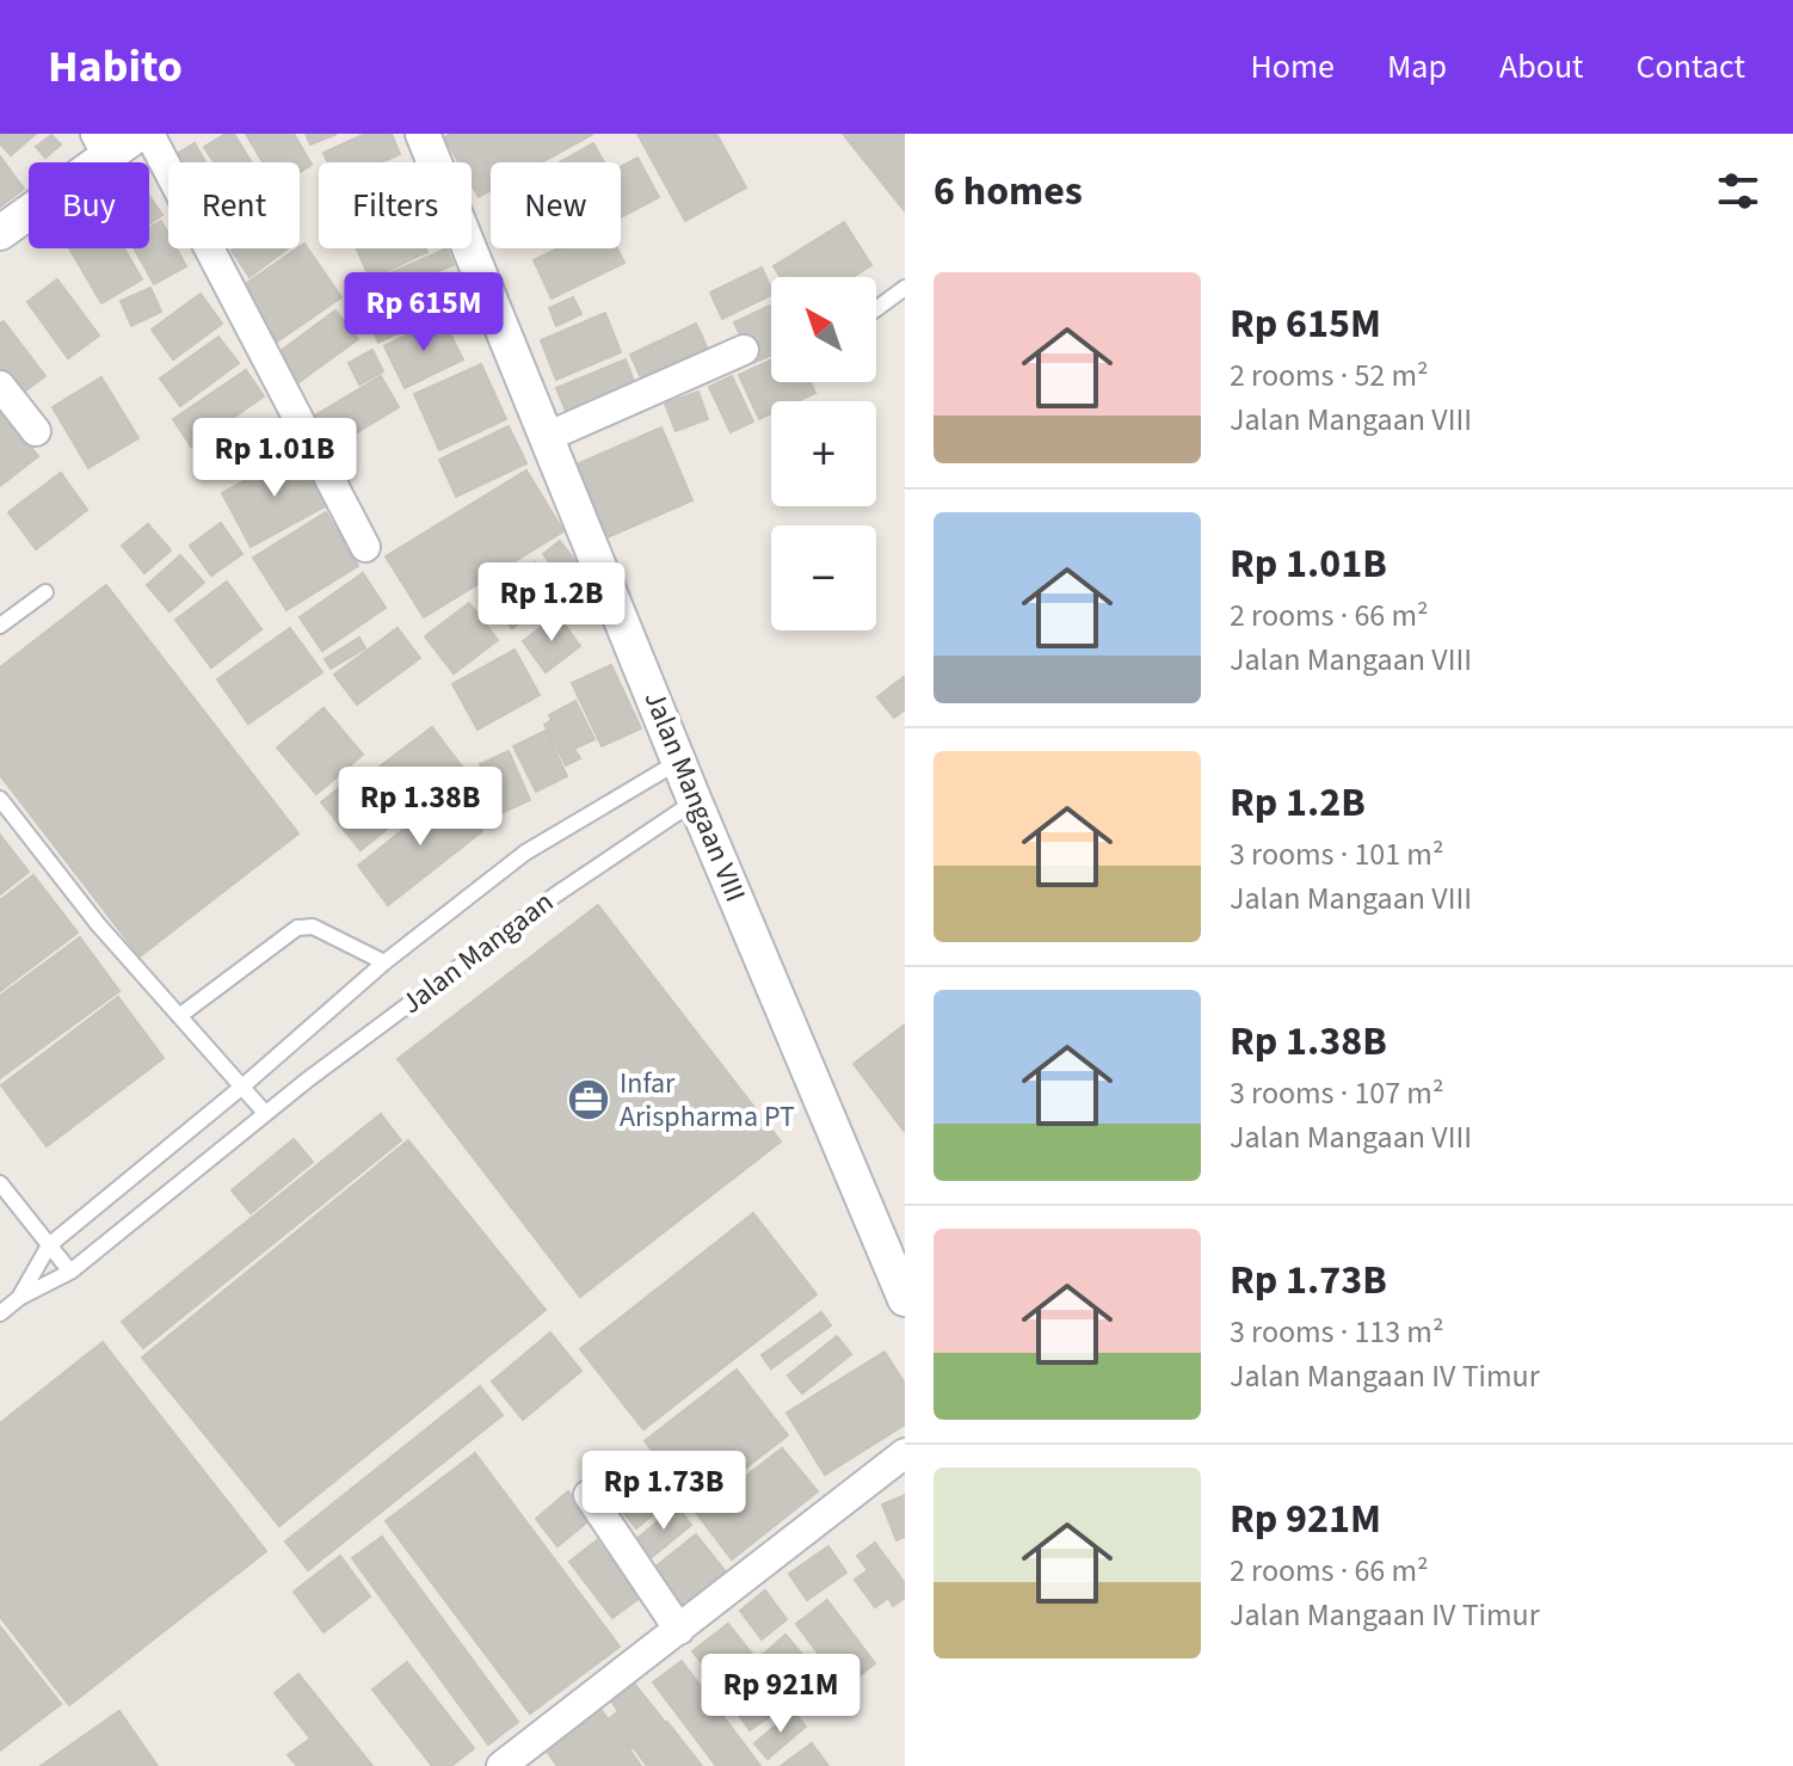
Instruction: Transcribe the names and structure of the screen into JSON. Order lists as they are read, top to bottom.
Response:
{
  "streets": {
    "street": ["Jalan Mangaan VIII"],
    "lane": ["Jalan Mangaan"]
  },
  "crossings": [
    ["Jalan Mangaan VIII", "Jalan Mangaan"]
  ],
  "places": {
    "office": ["Infar Arispharma PT"]
  },
  "north": "top left",
  "page": {
    "header": "Habito",
    "nav": [
      "Home",
      "Map",
      "About",
      "Contact"
    ],
    "heading": "6 homes",
    "chip": [
      "Buy",
      "Rent",
      "Filters",
      "New"
    ],
    "list": [
      {
        "name": "Rp 615M",
        "note": "2 rooms · 52 m² · Jalan Mangaan VIII"
      },
      {
        "name": "Rp 1.01B",
        "note": "2 rooms · 66 m² · Jalan Mangaan VIII"
      },
      {
        "name": "Rp 1.2B",
        "note": "3 rooms · 101 m² · Jalan Mangaan VIII"
      },
      {
        "name": "Rp 1.38B",
        "note": "3 rooms · 107 m² · Jalan Mangaan VIII"
      },
      {
        "name": "Rp 1.73B",
        "note": "3 rooms · 113 m² · Jalan Mangaan IV Timur"
      },
      {
        "name": "Rp 921M",
        "note": "2 rooms · 66 m² · Jalan Mangaan IV Timur"
      }
    ],
    "price": [
      "Rp 615M",
      "Rp 1.01B",
      "Rp 1.2B",
      "Rp 1.38B",
      "Rp 1.73B",
      "Rp 921M"
    ],
    "map_buttons": ["+", "−"]
  }
}
